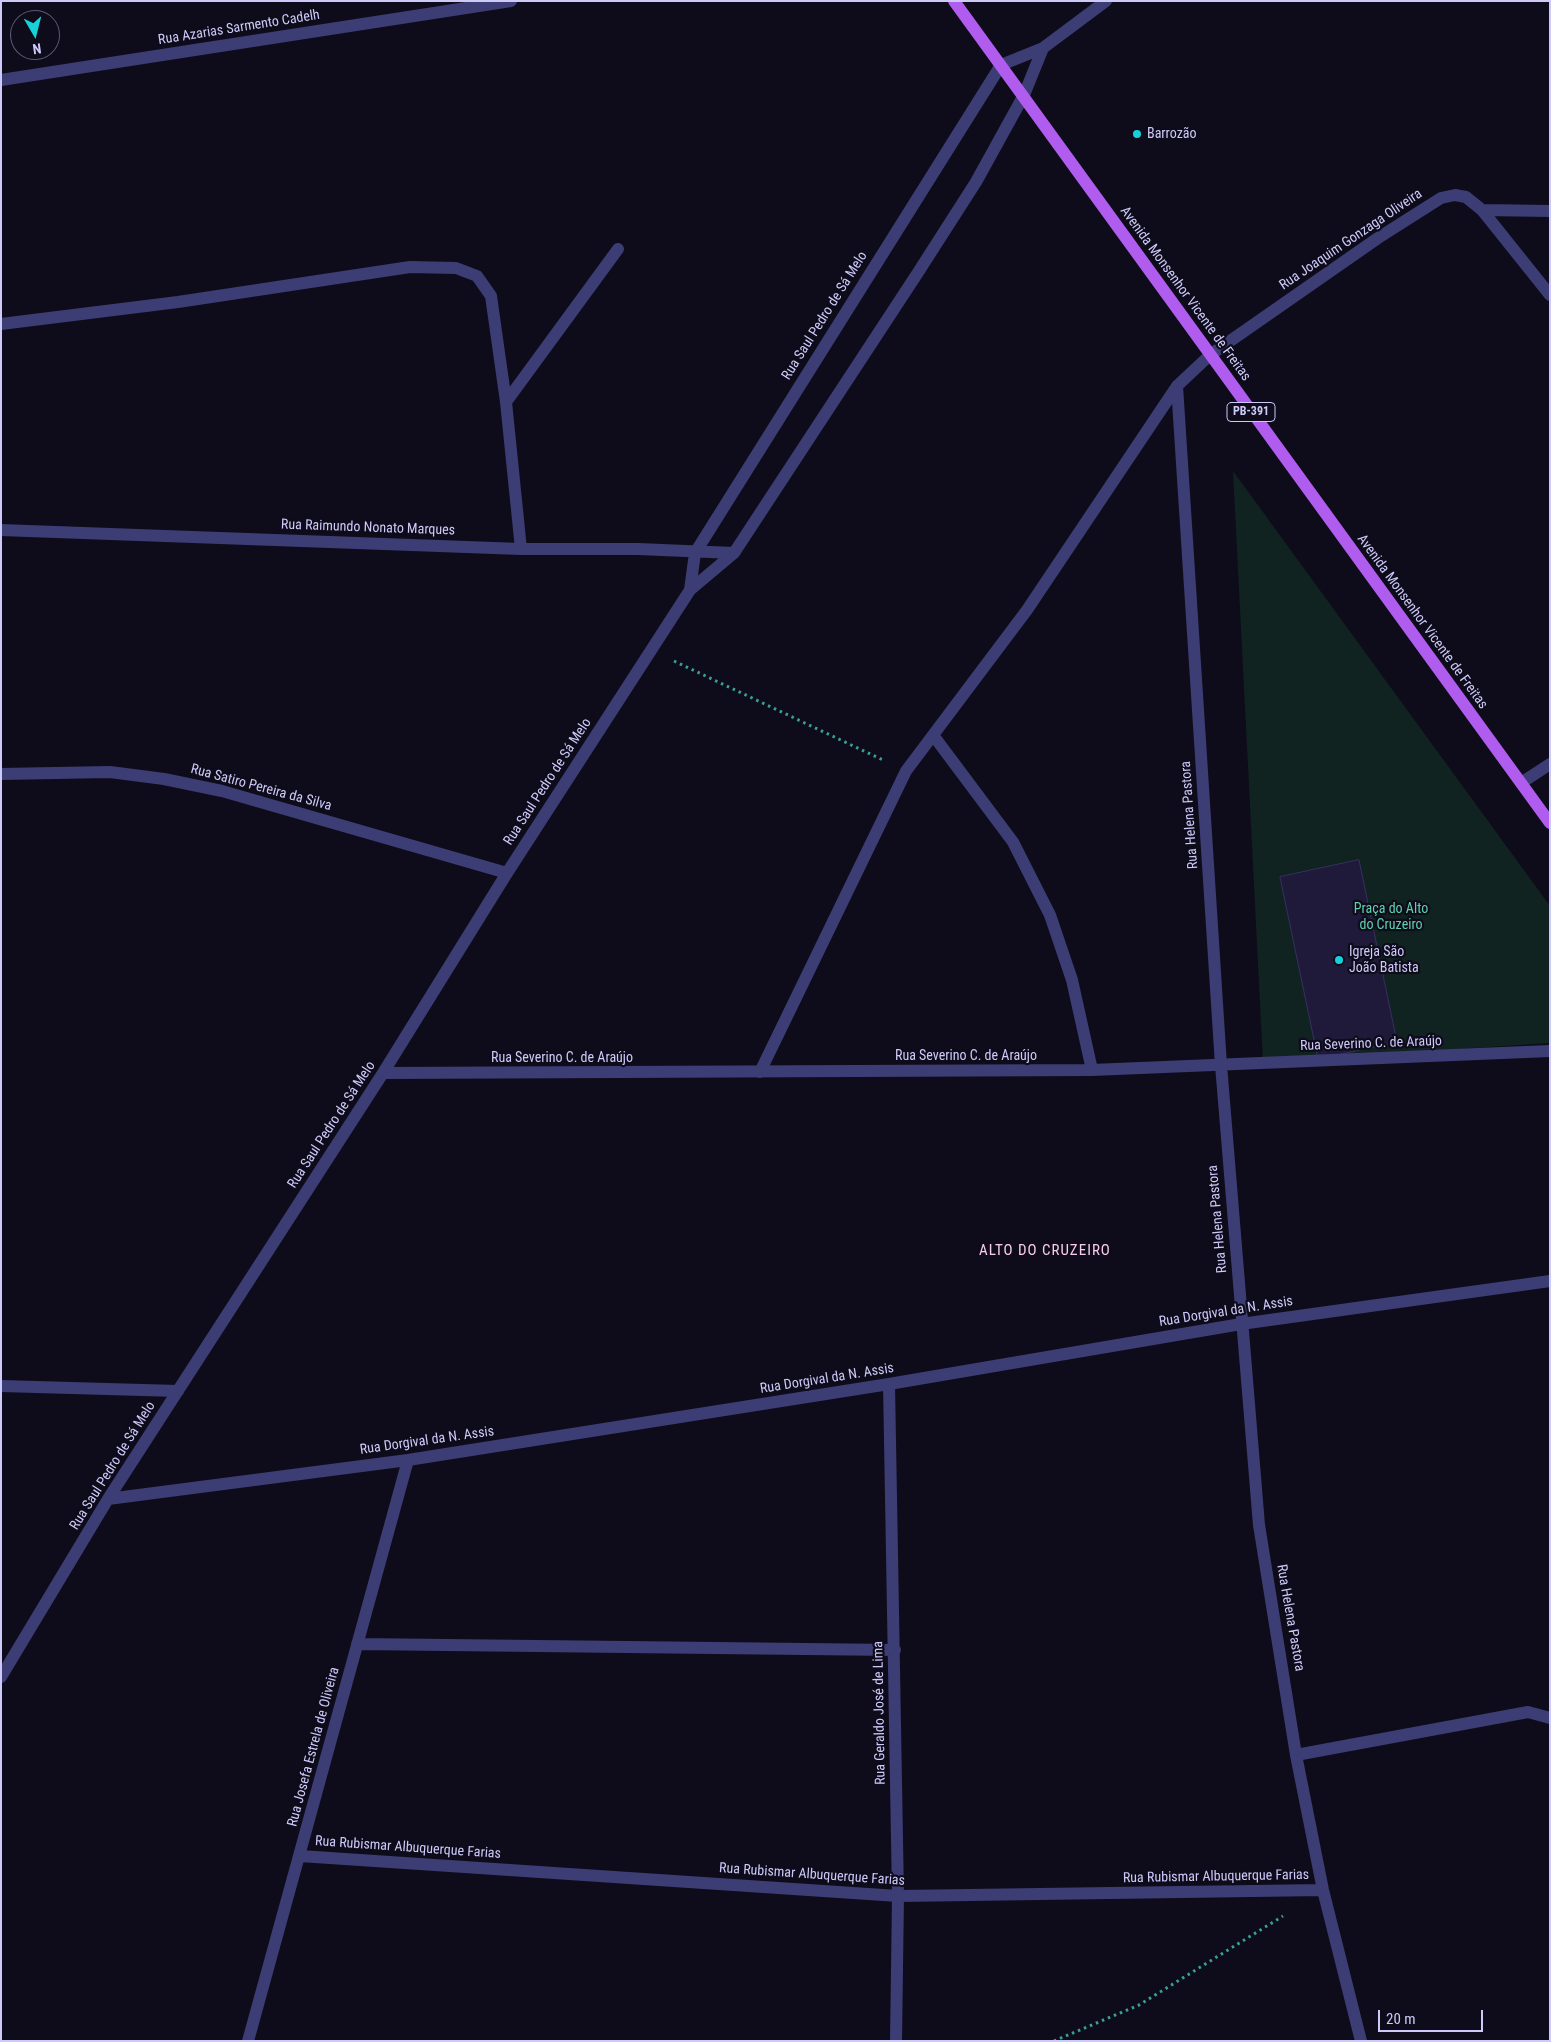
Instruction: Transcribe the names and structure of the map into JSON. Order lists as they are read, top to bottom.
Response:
{
  "streets": {
    "main road": ["Avenida Monsenhor Vicente de Freitas", "PB-391"],
    "street": [
      "Rua Azarias Sarmento Cadelh",
      "Rua Joaquim Gonzaga Oliveira",
      "Rua Saul Pedro de Sá Melo",
      "Rua Raimundo Nonato Marques",
      "Rua Satiro Pereira da Silva",
      "Rua Helena Pastora",
      "Rua Severino C. de Araújo",
      "Rua Dorgival da N. Assis",
      "Rua Geraldo José de Lima",
      "Rua Josefa Estrela de Oliveira",
      "Rua Rubismar Albuquerque Farias"
    ]
  },
  "crossings": [
    ["Rua Joaquim Gonzaga Oliveira", "Avenida Monsenhor Vicente de Freitas"],
    ["Rua Joaquim Gonzaga Oliveira", "Rua Helena Pastora"],
    ["Rua Joaquim Gonzaga Oliveira", "Rua Severino C. de Araújo"],
    ["Avenida Monsenhor Vicente de Freitas", "Rua Saul Pedro de Sá Melo"],
    ["Rua Saul Pedro de Sá Melo", "Rua Raimundo Nonato Marques"],
    ["Rua Saul Pedro de Sá Melo", "Rua Satiro Pereira da Silva"],
    ["Rua Saul Pedro de Sá Melo", "Rua Severino C. de Araújo"],
    ["Rua Saul Pedro de Sá Melo", "Rua Dorgival da N. Assis"],
    ["Rua Helena Pastora", "Rua Severino C. de Araújo"],
    ["Rua Helena Pastora", "Rua Dorgival da N. Assis"],
    ["Rua Helena Pastora", "Rua Rubismar Albuquerque Farias"],
    ["Rua Dorgival da N. Assis", "Rua Geraldo José de Lima"],
    ["Rua Dorgival da N. Assis", "Rua Josefa Estrela de Oliveira"],
    ["Rua Geraldo José de Lima", "Rua Rubismar Albuquerque Farias"],
    ["Rua Josefa Estrela de Oliveira", "Rua Rubismar Albuquerque Farias"]
  ],
  "districts": ["ALTO DO CRUZEIRO"],
  "parks": ["Praça do Alto do Cruzeiro"],
  "places": ["Barrozão", "Igreja São João Batista"],
  "scale_bar": "20 m",
  "north": "bottom"
}
